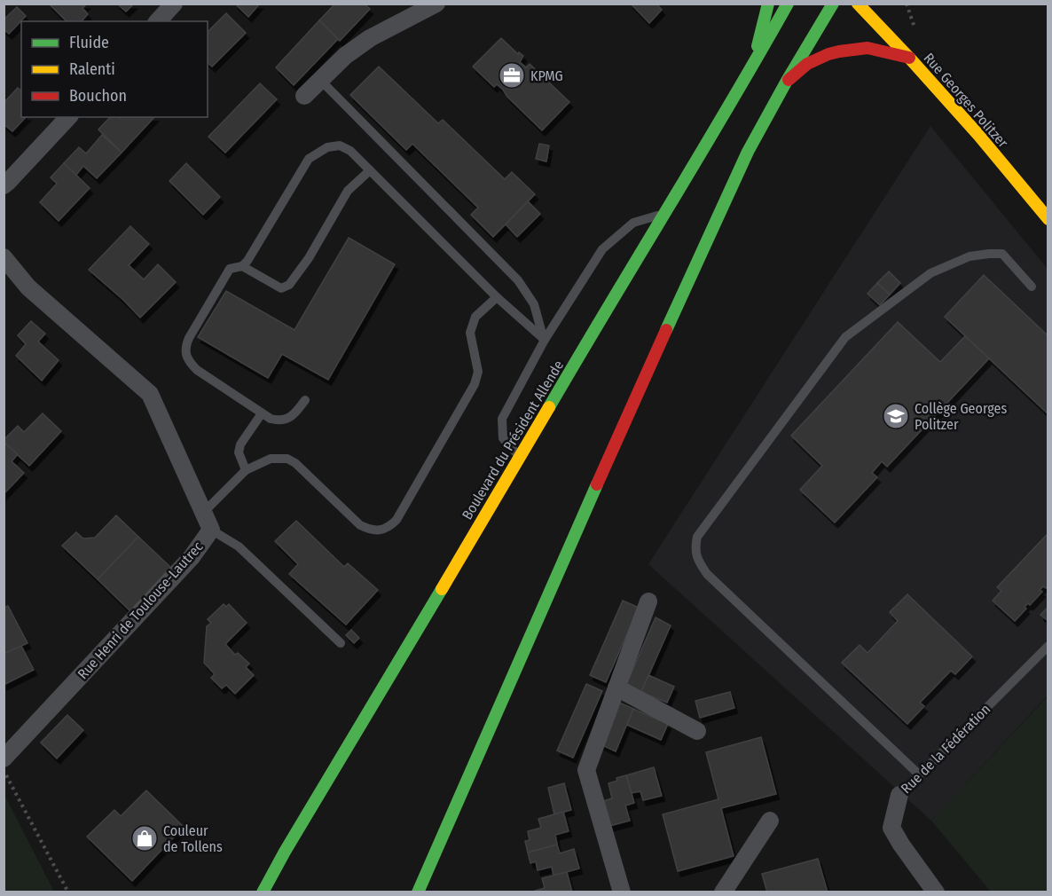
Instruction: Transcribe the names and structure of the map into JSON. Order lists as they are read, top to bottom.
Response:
{
  "streets": {
    "main road": ["Rue Georges Politzer", "Boulevard du Président Allende"],
    "street": ["Rue Henri de Toulouse-Lautrec", "Rue de la Fédération"]
  },
  "places": {
    "office": ["KPMG"],
    "school or university": ["Collège Georges Politzer"],
    "shop": ["Couleur de Tollens"]
  },
  "legend": ["Fluide", "Ralenti", "Bouchon"]
}
